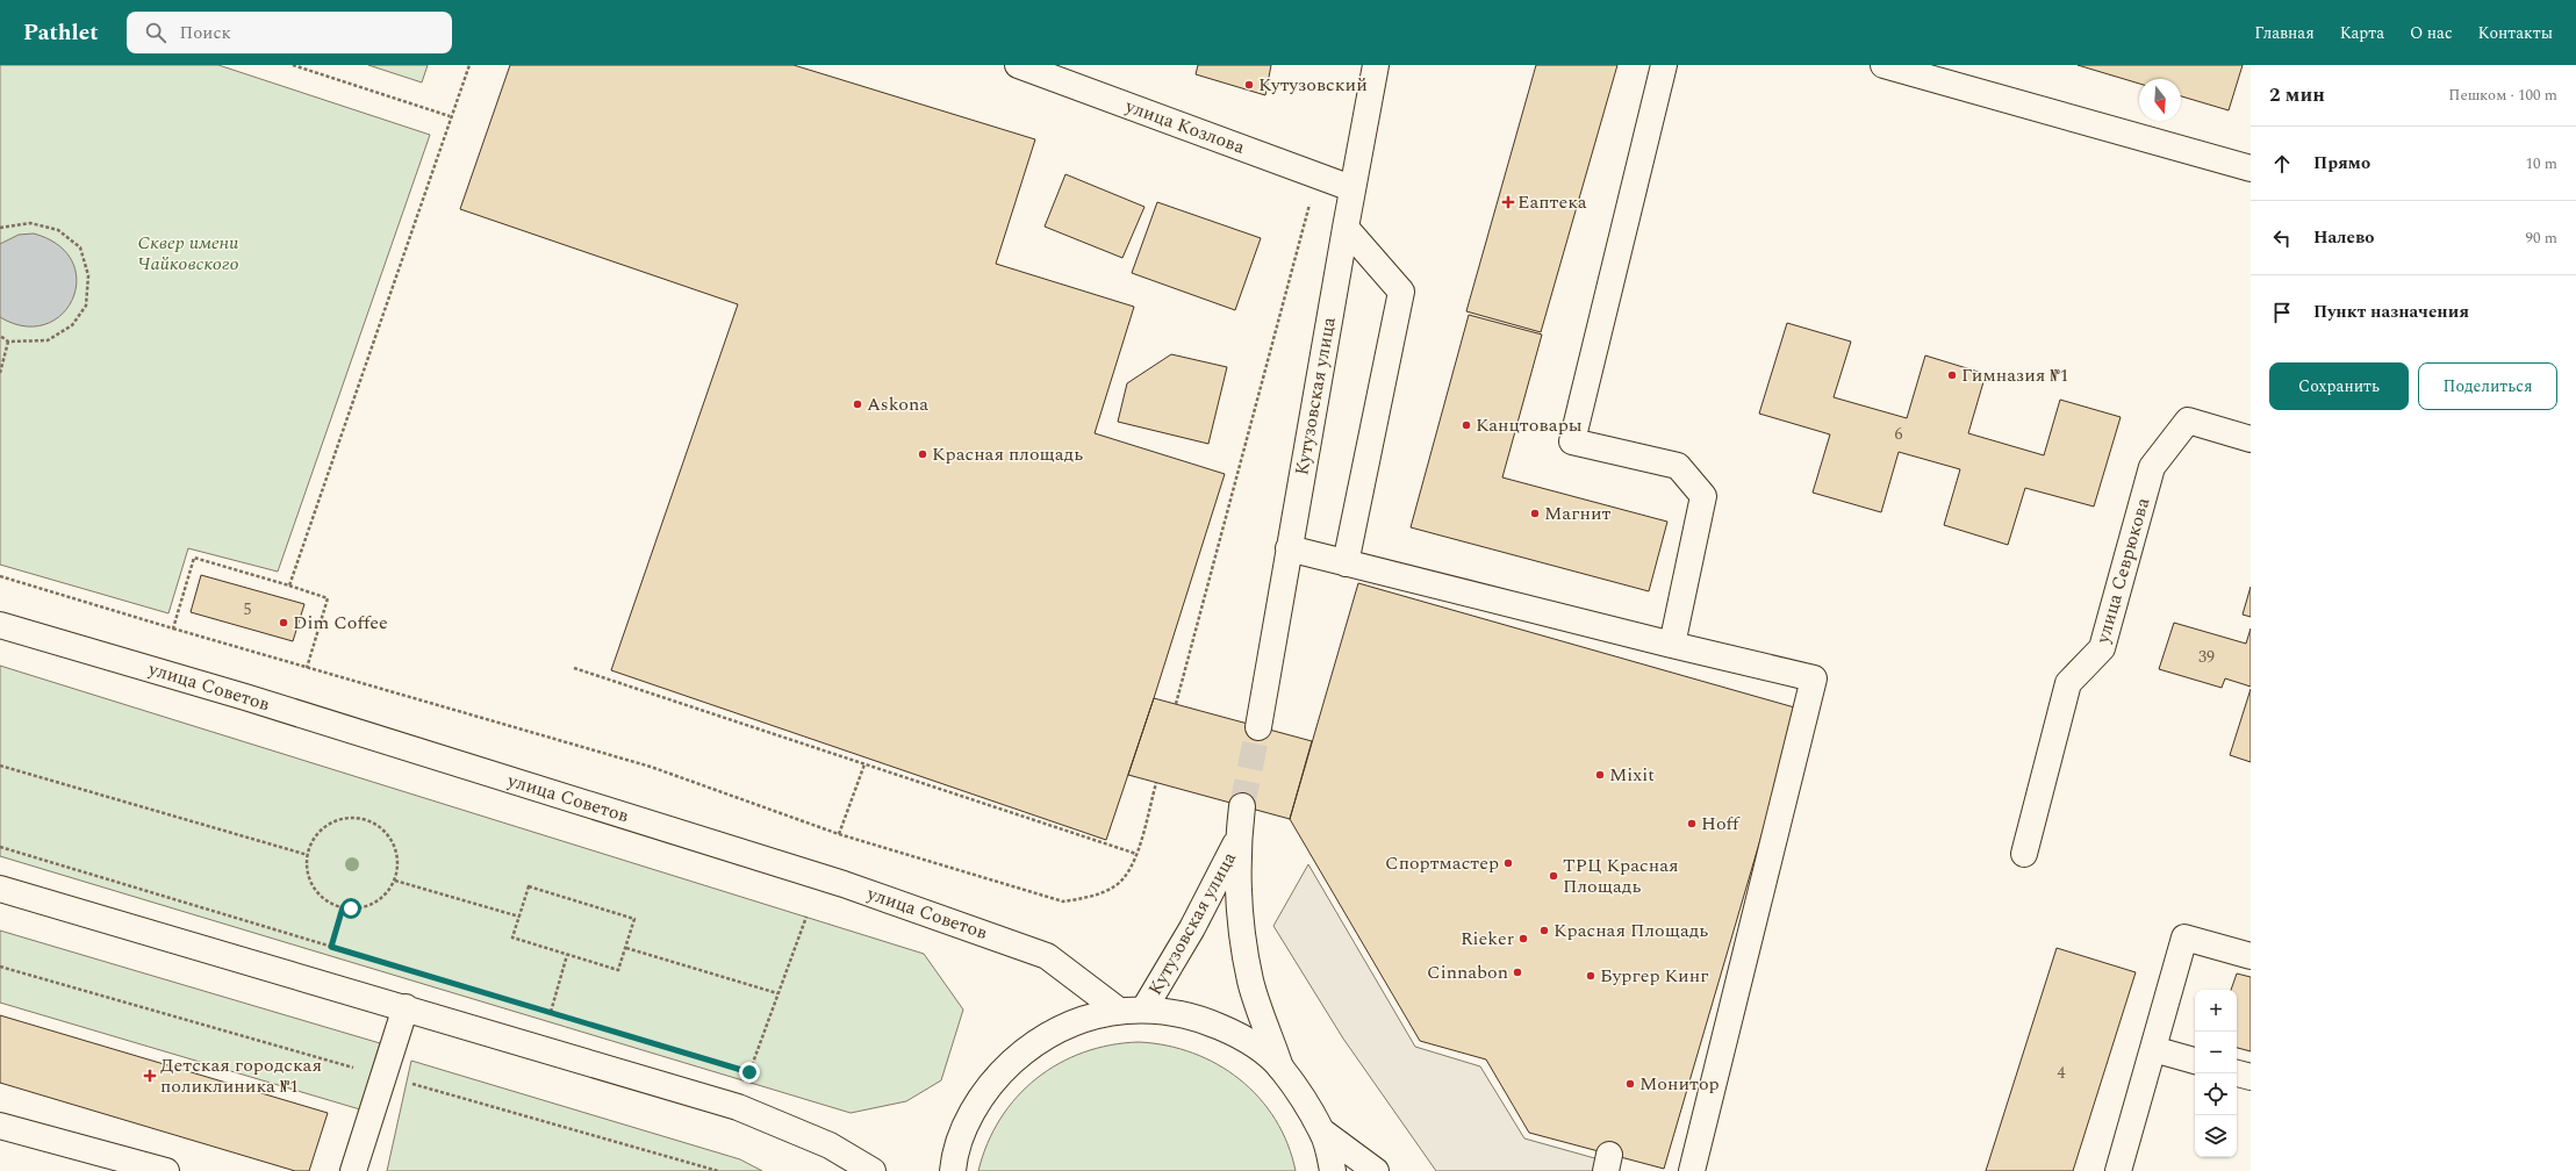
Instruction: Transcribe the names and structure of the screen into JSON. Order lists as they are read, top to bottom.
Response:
{
  "streets": {
    "main road": [
      "улица Козлова",
      "Кутузовская улица",
      "улица Севрюкова",
      "улица Советов"
    ]
  },
  "crossings": [
    ["улица Козлова", "Кутузовская улица"]
  ],
  "parks": ["Сквер имени Чайковского"],
  "places": {
    "other": [
      "Кутузовский",
      "Гимназия №1",
      "Askona",
      "Канцтовары",
      "Красная площадь",
      "Магнит",
      "Dim Coffee",
      "Mixit",
      "Hoff",
      "Спортмастер",
      "ТРЦ Красная Площадь",
      "Красная Площадь",
      "Rieker",
      "Cinnabon",
      "Бургер Кинг",
      "Монитор"
    ],
    "health": ["Еаптека", "Детская городская поликлиника №1"]
  },
  "house_numbers": [
    "6",
    "5",
    "39",
    "4"
  ],
  "north": "bottom",
  "page": {
    "header": "Pathlet",
    "search": "Поиск",
    "nav": [
      "Главная",
      "Карта",
      "О нас",
      "Контакты"
    ],
    "heading": ["2 мин", "Пешком · 100 m"],
    "list": [
      ["Прямо", "10 m"],
      ["Налево", "90 m"],
      "Пункт назначения"
    ],
    "buttons": ["Сохранить", "Поделиться"],
    "map_buttons": ["+", "−"]
  }
}
